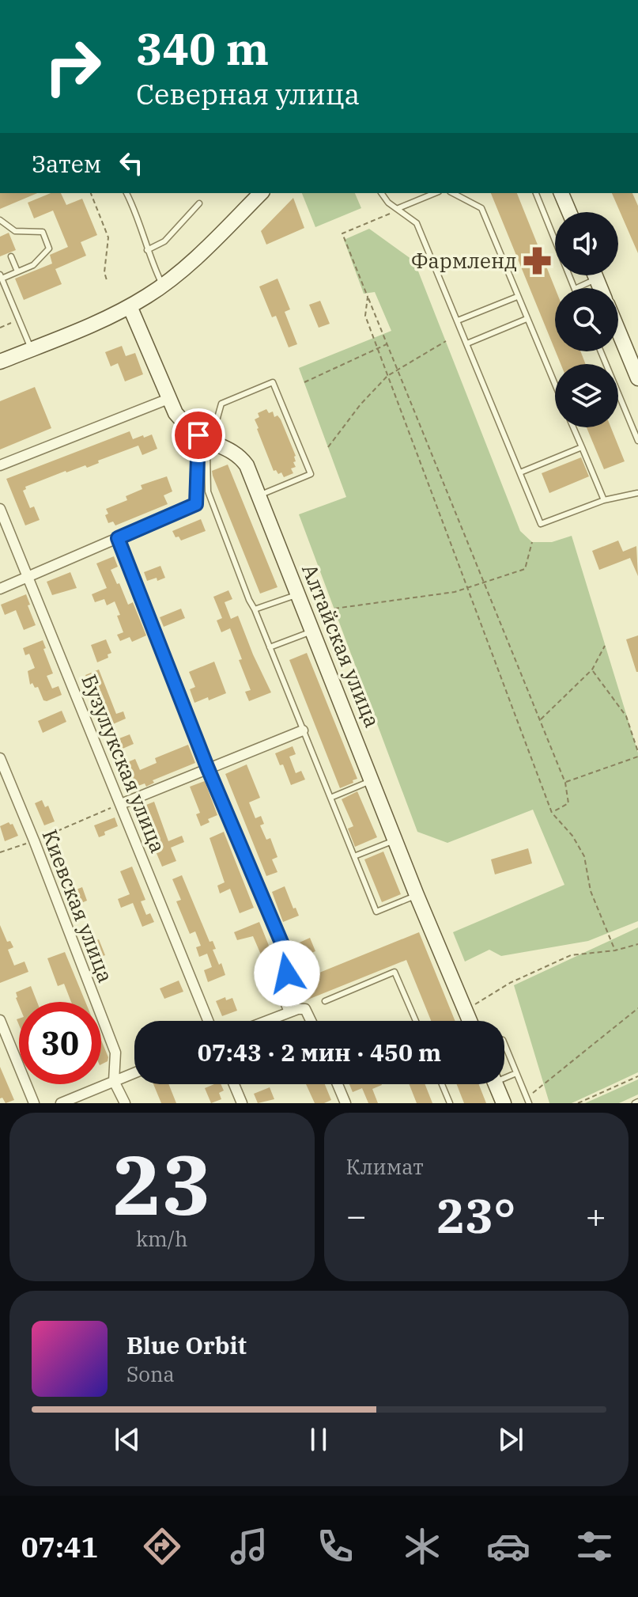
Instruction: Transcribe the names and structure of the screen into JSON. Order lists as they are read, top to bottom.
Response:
{
  "streets": {
    "street": ["Алтайская улица", "Бузулукская улица", "Киевская улица"]
  },
  "places": {
    "pharmacy": ["Фармленд"]
  },
  "page": {
    "turn": ["340 m", "Северная улица"],
    "then": "Затем",
    "limit": "30",
    "trip": "07:43 · 2 мин · 450 m",
    "tile": [
      ["23", "km/h"],
      "Климат"
    ],
    "heat": ["−", "23°", "+"],
    "song": ["Blue Orbit", "Sona"],
    "tabs": "07:41"
  }
}
